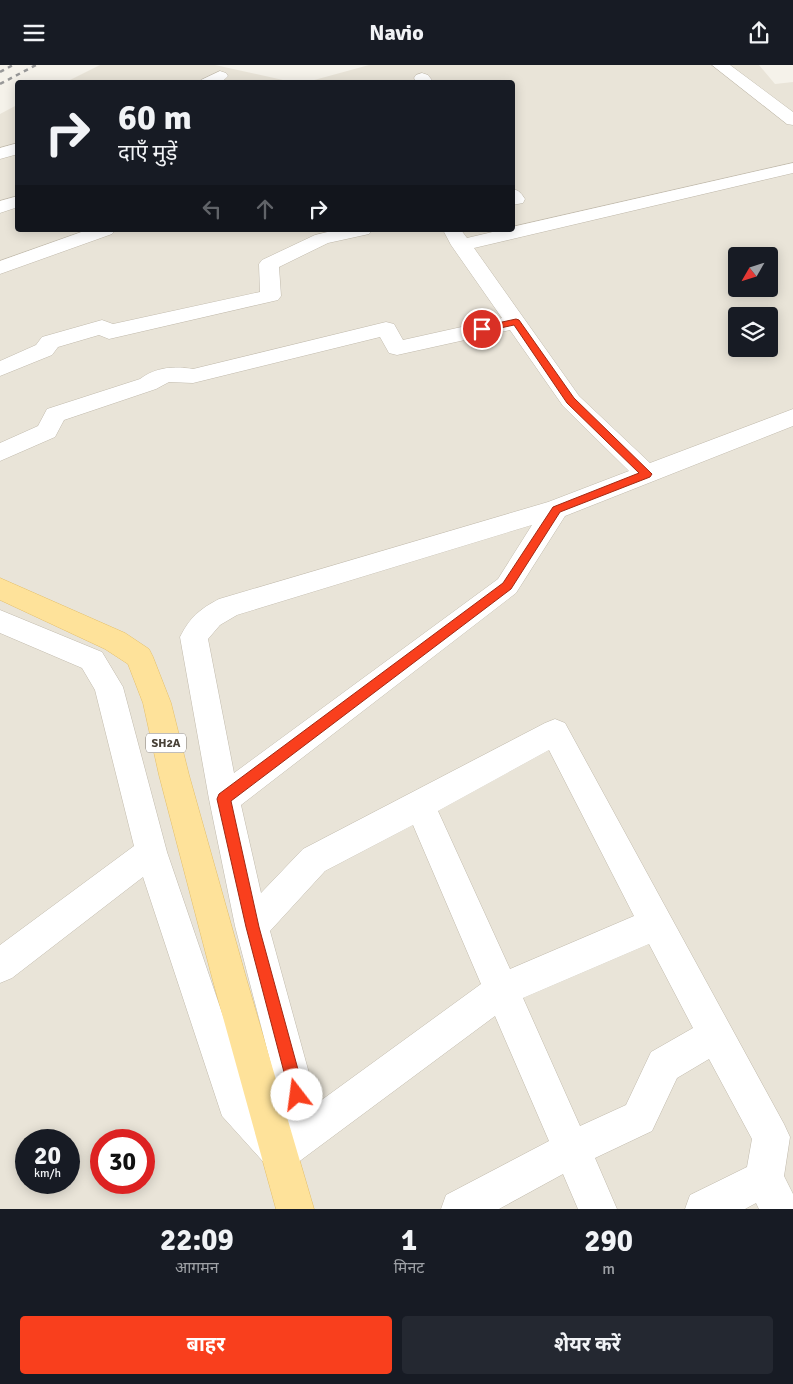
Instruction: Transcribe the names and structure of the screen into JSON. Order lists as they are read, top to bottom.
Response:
{
  "streets": {
    "main road": ["SH2A"]
  },
  "north": "bottom left",
  "page": {
    "header": "Navio",
    "turn": ["60 m", "दाएँ मुड़ें"],
    "speed": "20 km/h",
    "limit": "30",
    "eta": [
      "22:09",
      "आगमन",
      "1",
      "मिनट",
      "290",
      "m"
    ],
    "buttons": ["बाहर", "शेयर करें"]
  }
}
